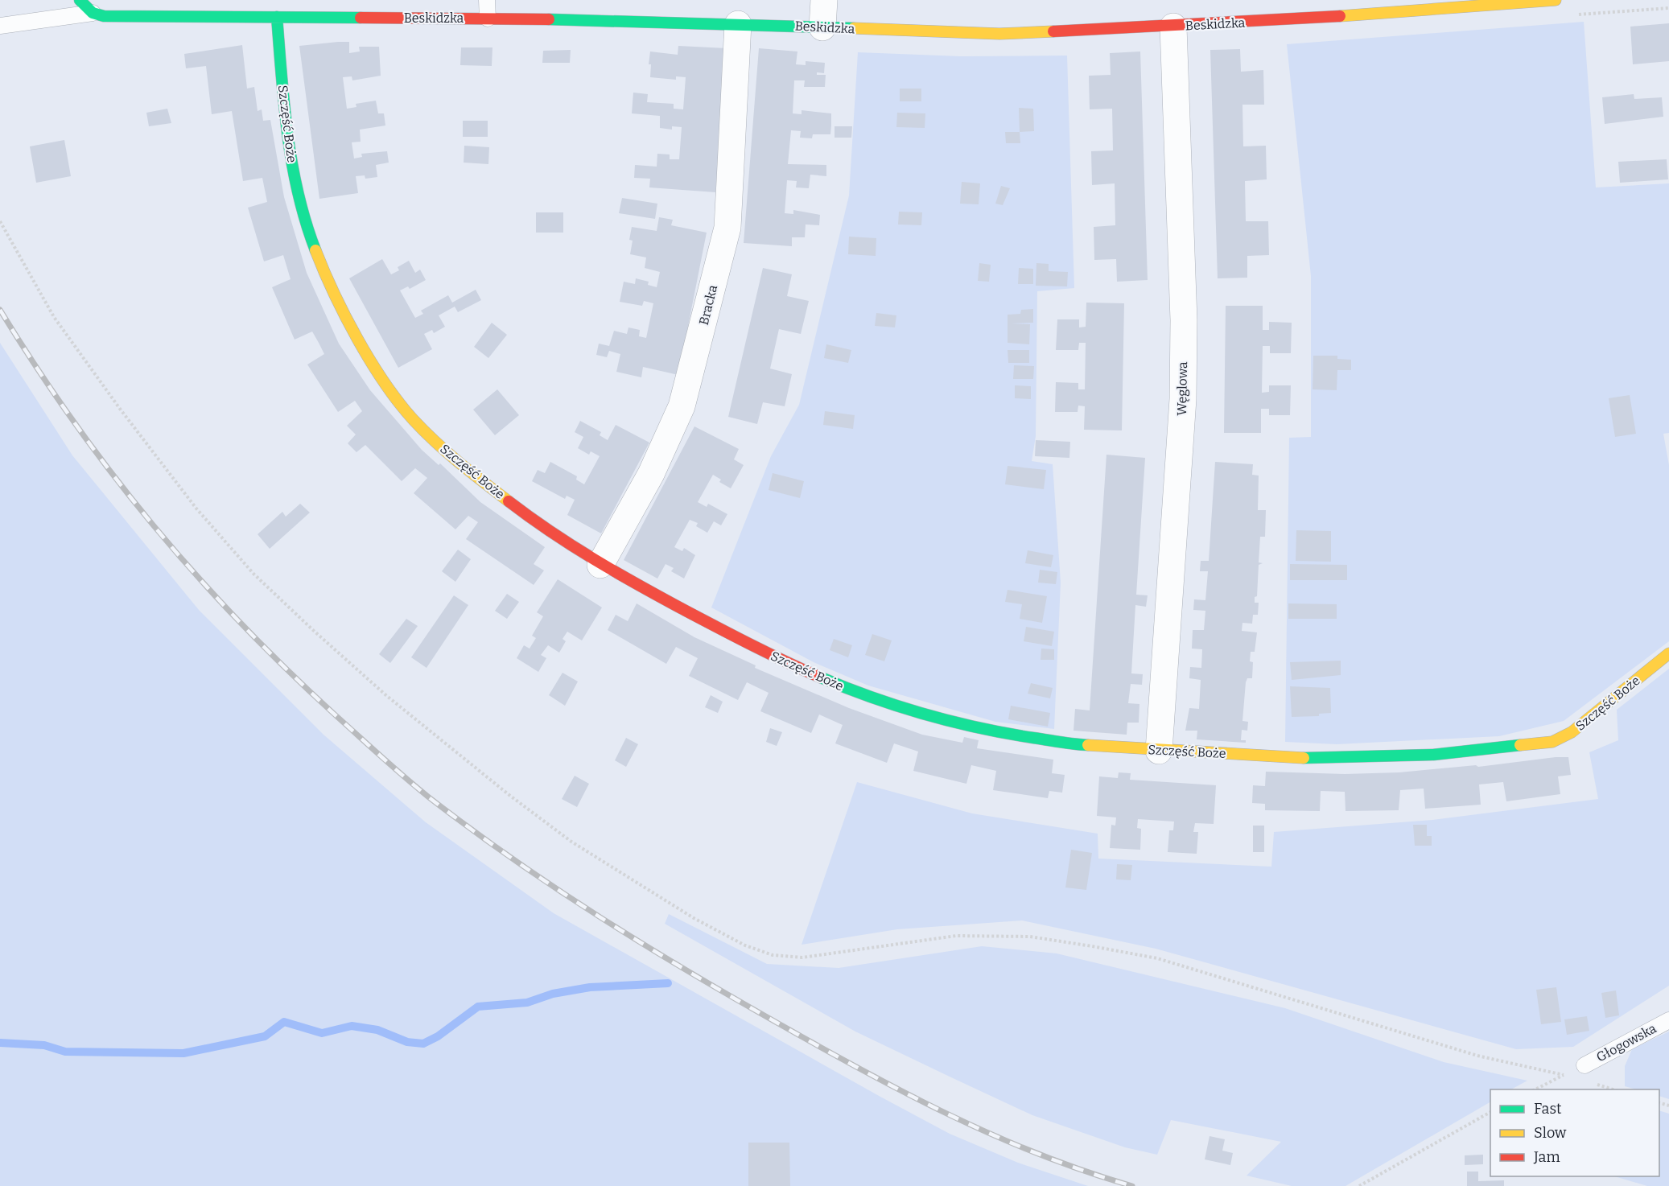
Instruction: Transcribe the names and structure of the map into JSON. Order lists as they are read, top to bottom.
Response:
{
  "streets": {
    "street": [
      "Beskidzka",
      "Szczęść Boże",
      "Bracka",
      "Węglowa"
    ],
    "lane": ["Głogowska"]
  },
  "crossings": [
    ["Beskidzka", "Szczęść Boże"],
    ["Beskidzka", "Bracka"],
    ["Beskidzka", "Węglowa"],
    ["Szczęść Boże", "Bracka"],
    ["Szczęść Boże", "Węglowa"]
  ],
  "legend": ["Fast", "Slow", "Jam"]
}
